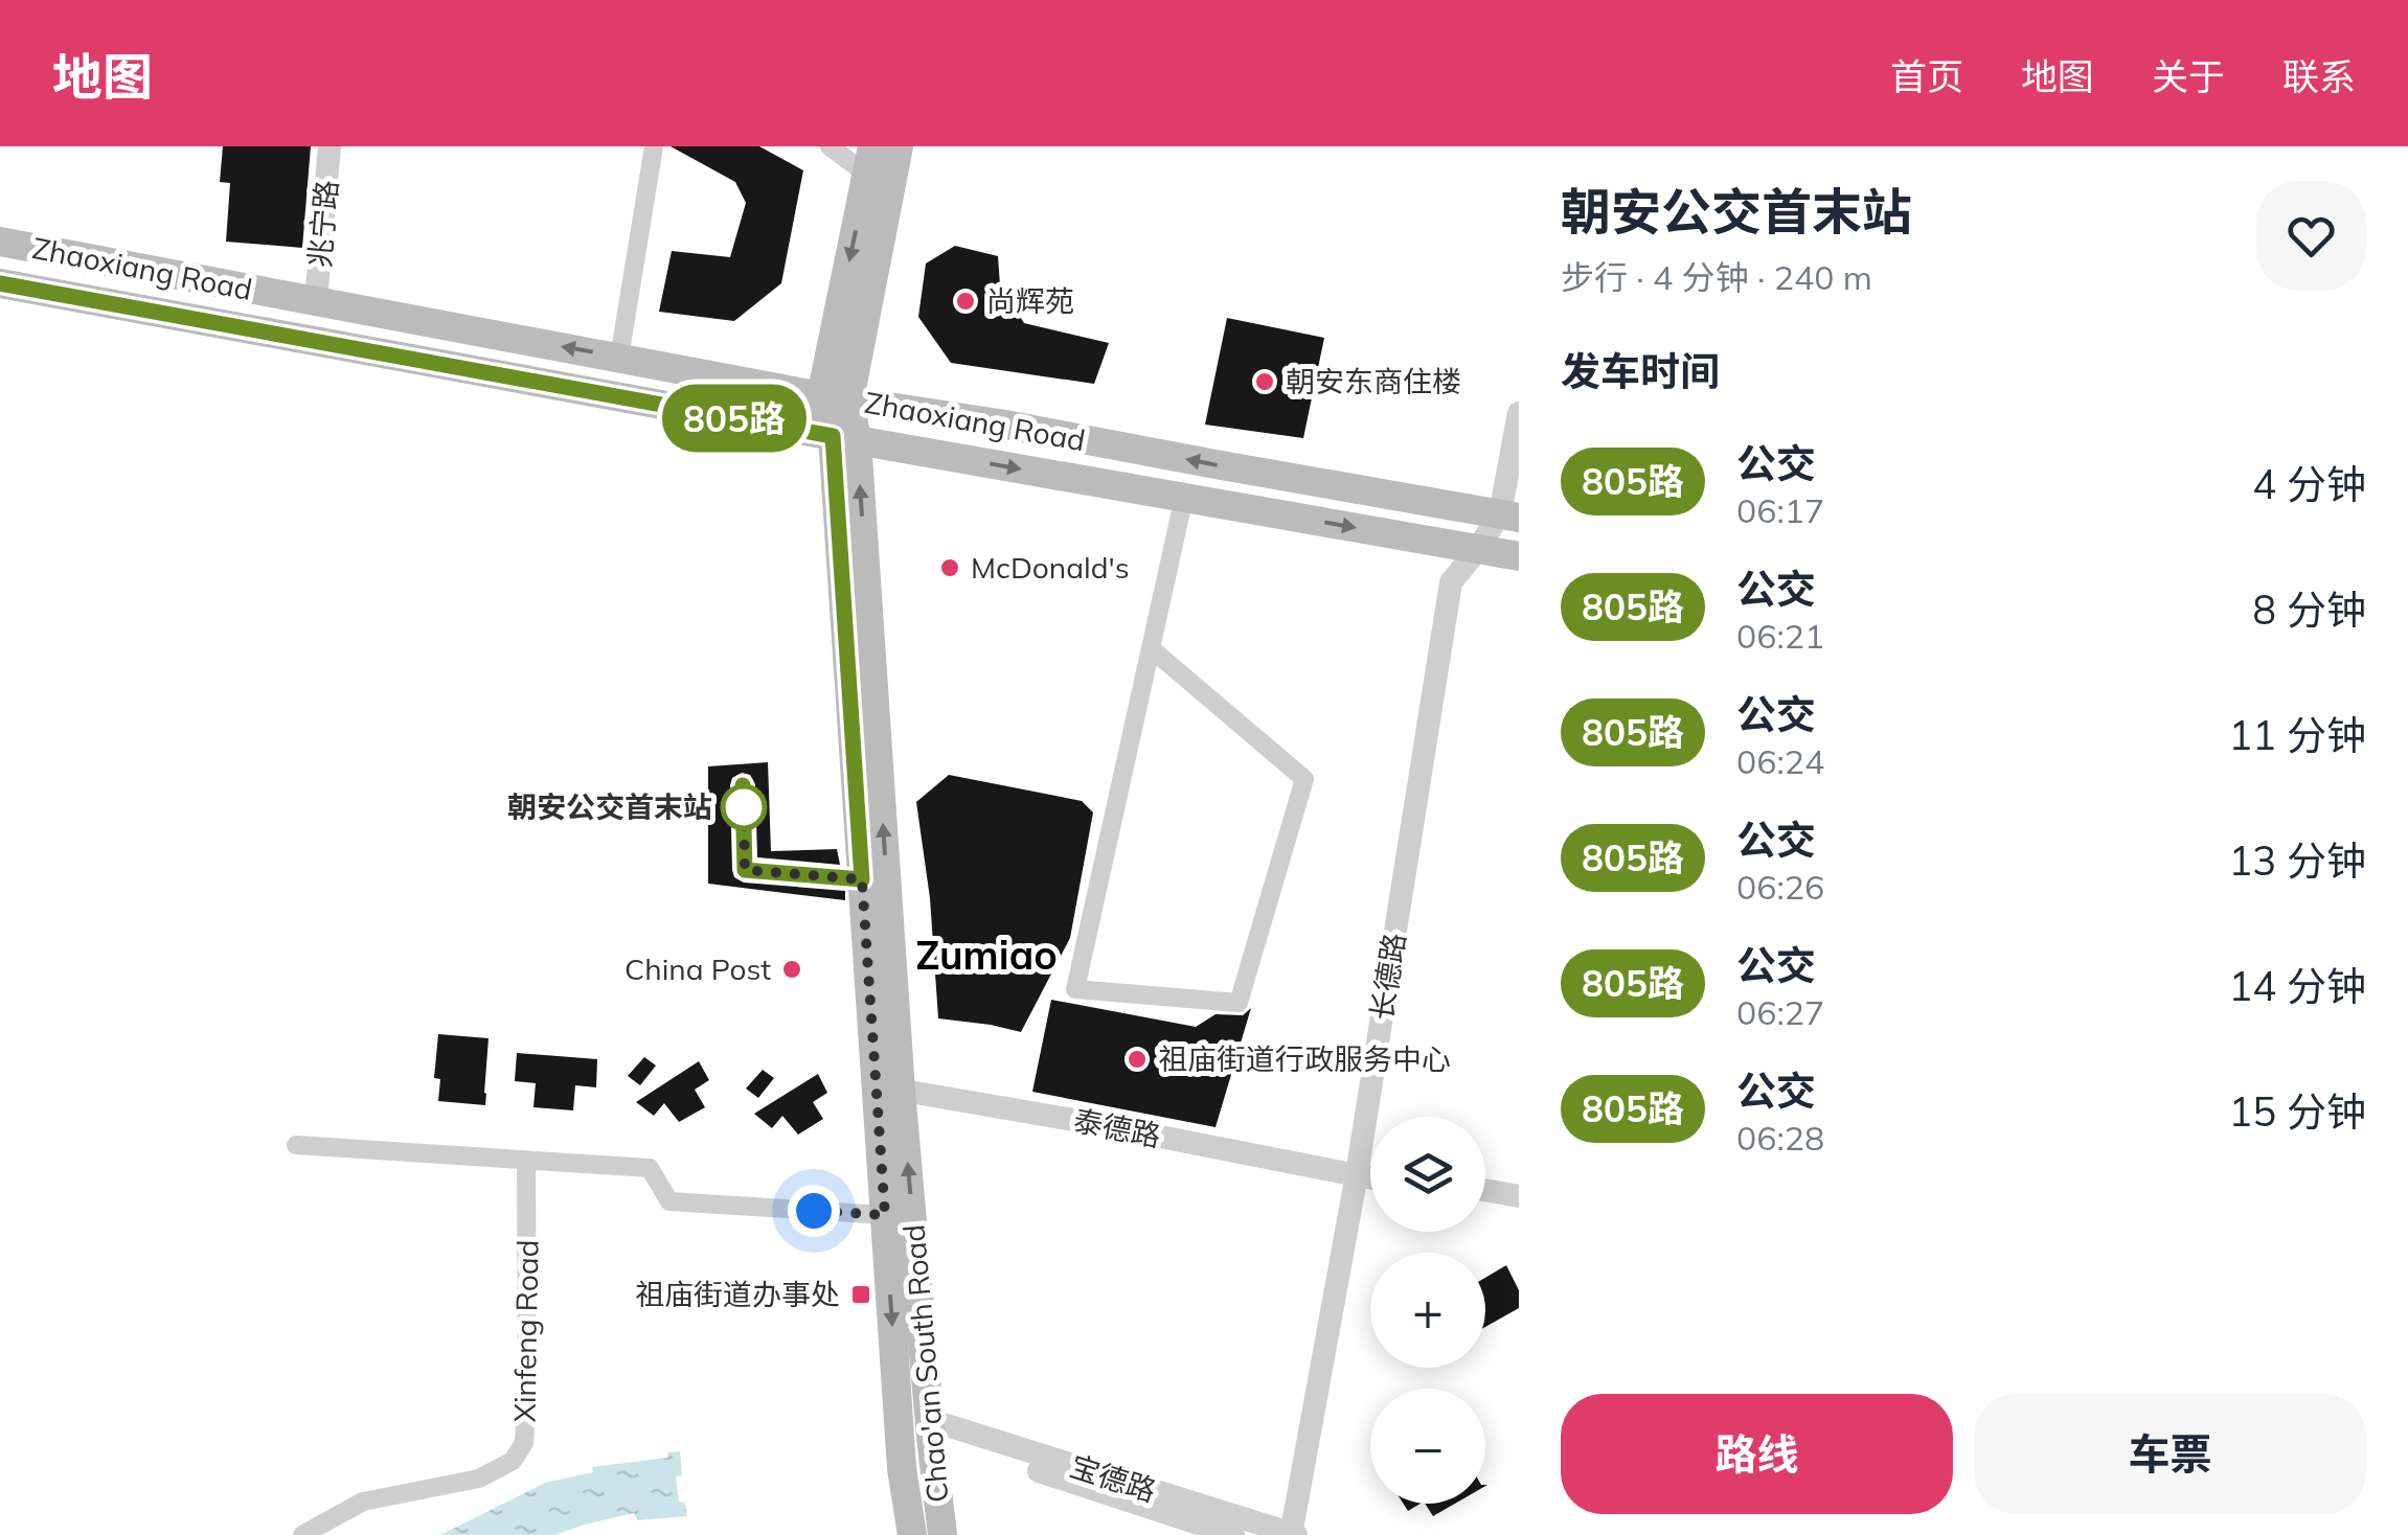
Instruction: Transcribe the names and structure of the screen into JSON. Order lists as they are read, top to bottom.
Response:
{
  "streets": {
    "main road": ["Zhaoxiang Road", "Chao'an South Road"],
    "street": [
      "兆宁路",
      "长德路",
      "泰德路",
      "Xinfeng Road",
      "宝德路"
    ]
  },
  "crossings": [
    ["兆宁路", "Zhaoxiang Road"],
    ["Zhaoxiang Road", "长德路"],
    ["Zhaoxiang Road", "Chao'an South Road"],
    ["长德路", "泰德路"],
    ["长德路", "宝德路"],
    ["泰德路", "Chao'an South Road"],
    ["Chao'an South Road", "宝德路"]
  ],
  "districts": ["Zumiao"],
  "places": {
    "other": [
      "尚辉苑",
      "朝安东商住楼",
      "McDonald's",
      "朝安公交首末站",
      "China Post",
      "祖庙街道行政服务中心"
    ],
    "transit": ["祖庙街道办事处"]
  },
  "lines": ["bus line 805路"],
  "page": {
    "header": "地图",
    "nav": [
      "首页",
      "地图",
      "关于",
      "联系"
    ],
    "on_map": "805路",
    "heading": [
      ["朝安公交首末站", "步行 · 4 分钟 · 240 m"],
      "发车时间"
    ],
    "list": [
      {
        "mark": "805路",
        "name": "公交",
        "note": "06:17",
        "value": "4 分钟"
      },
      {
        "mark": "805路",
        "name": "公交",
        "note": "06:21",
        "value": "8 分钟"
      },
      {
        "mark": "805路",
        "name": "公交",
        "note": "06:24",
        "value": "11 分钟"
      },
      {
        "mark": "805路",
        "name": "公交",
        "note": "06:26",
        "value": "13 分钟"
      },
      {
        "mark": "805路",
        "name": "公交",
        "note": "06:27",
        "value": "14 分钟"
      },
      {
        "mark": "805路",
        "name": "公交",
        "note": "06:28",
        "value": "15 分钟"
      }
    ],
    "map_buttons": ["+", "−"],
    "buttons": ["路线", "车票"]
  }
}
